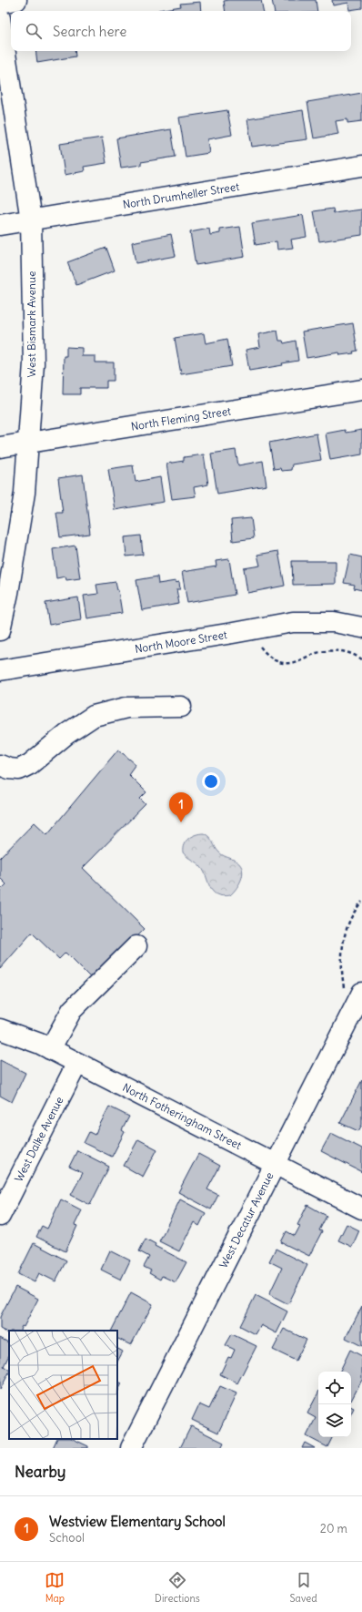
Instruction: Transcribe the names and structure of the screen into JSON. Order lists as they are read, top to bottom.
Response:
{
  "streets": {
    "street": [
      "North Drumheller Street",
      "West Bismark Avenue",
      "North Fleming Street",
      "North Moore Street",
      "North Fotheringham Street",
      "West Dalke Avenue",
      "West Decatur Avenue"
    ]
  },
  "crossings": [
    ["North Drumheller Street", "West Bismark Avenue"],
    ["West Bismark Avenue", "North Fleming Street"],
    ["North Fotheringham Street", "West Dalke Avenue"],
    ["North Fotheringham Street", "West Decatur Avenue"]
  ],
  "page": {
    "search": "Search here",
    "pins": "1",
    "heading": "Nearby",
    "list": [
      {
        "mark": "1",
        "name": "Westview Elementary School",
        "note": "School",
        "value": "20 m"
      }
    ],
    "nav": ["Map", "Directions", "Saved"]
  }
}
